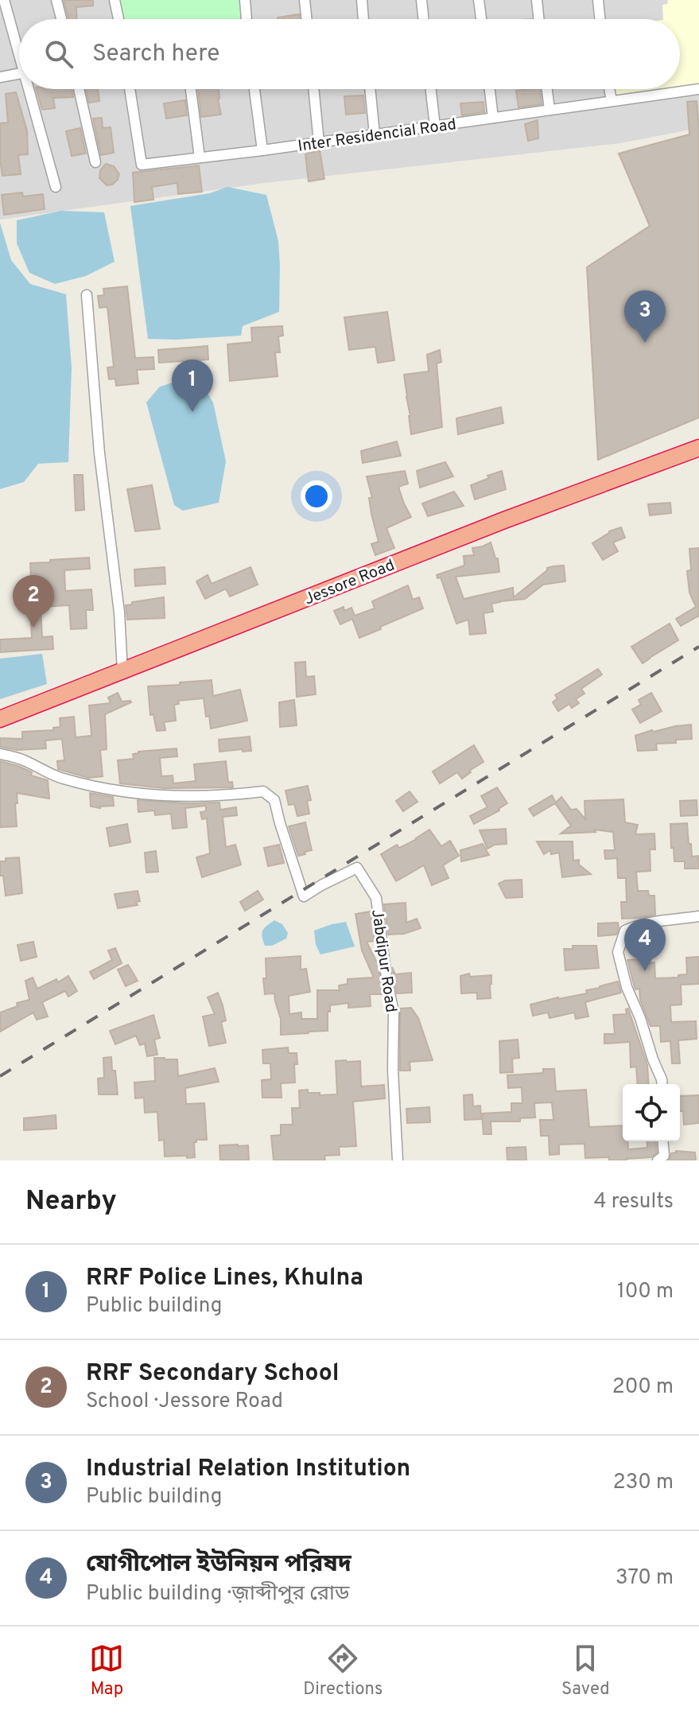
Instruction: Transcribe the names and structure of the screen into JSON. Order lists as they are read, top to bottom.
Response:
{
  "streets": {
    "highway": ["Jessore Road"],
    "street": ["Inter Residencial Road", "Jabdipur Road"]
  },
  "page": {
    "search": "Search here",
    "pins": [
      "3",
      "1",
      "2",
      "4"
    ],
    "heading": ["Nearby", "4 results"],
    "list": [
      {
        "mark": "1",
        "name": "RRF Police Lines, Khulna",
        "note": "Public building",
        "value": "100 m"
      },
      {
        "mark": "2",
        "name": "RRF Secondary School",
        "note": "School · Jessore Road",
        "value": "200 m"
      },
      {
        "mark": "3",
        "name": "Industrial Relation Institution",
        "note": "Public building",
        "value": "230 m"
      },
      {
        "mark": "4",
        "name": "যোগীপোল ইউনিয়ন পরিষদ",
        "note": "Public building · জ়াব্দীপুর রোড",
        "value": "370 m"
      }
    ],
    "nav": ["Map", "Directions", "Saved"]
  }
}
